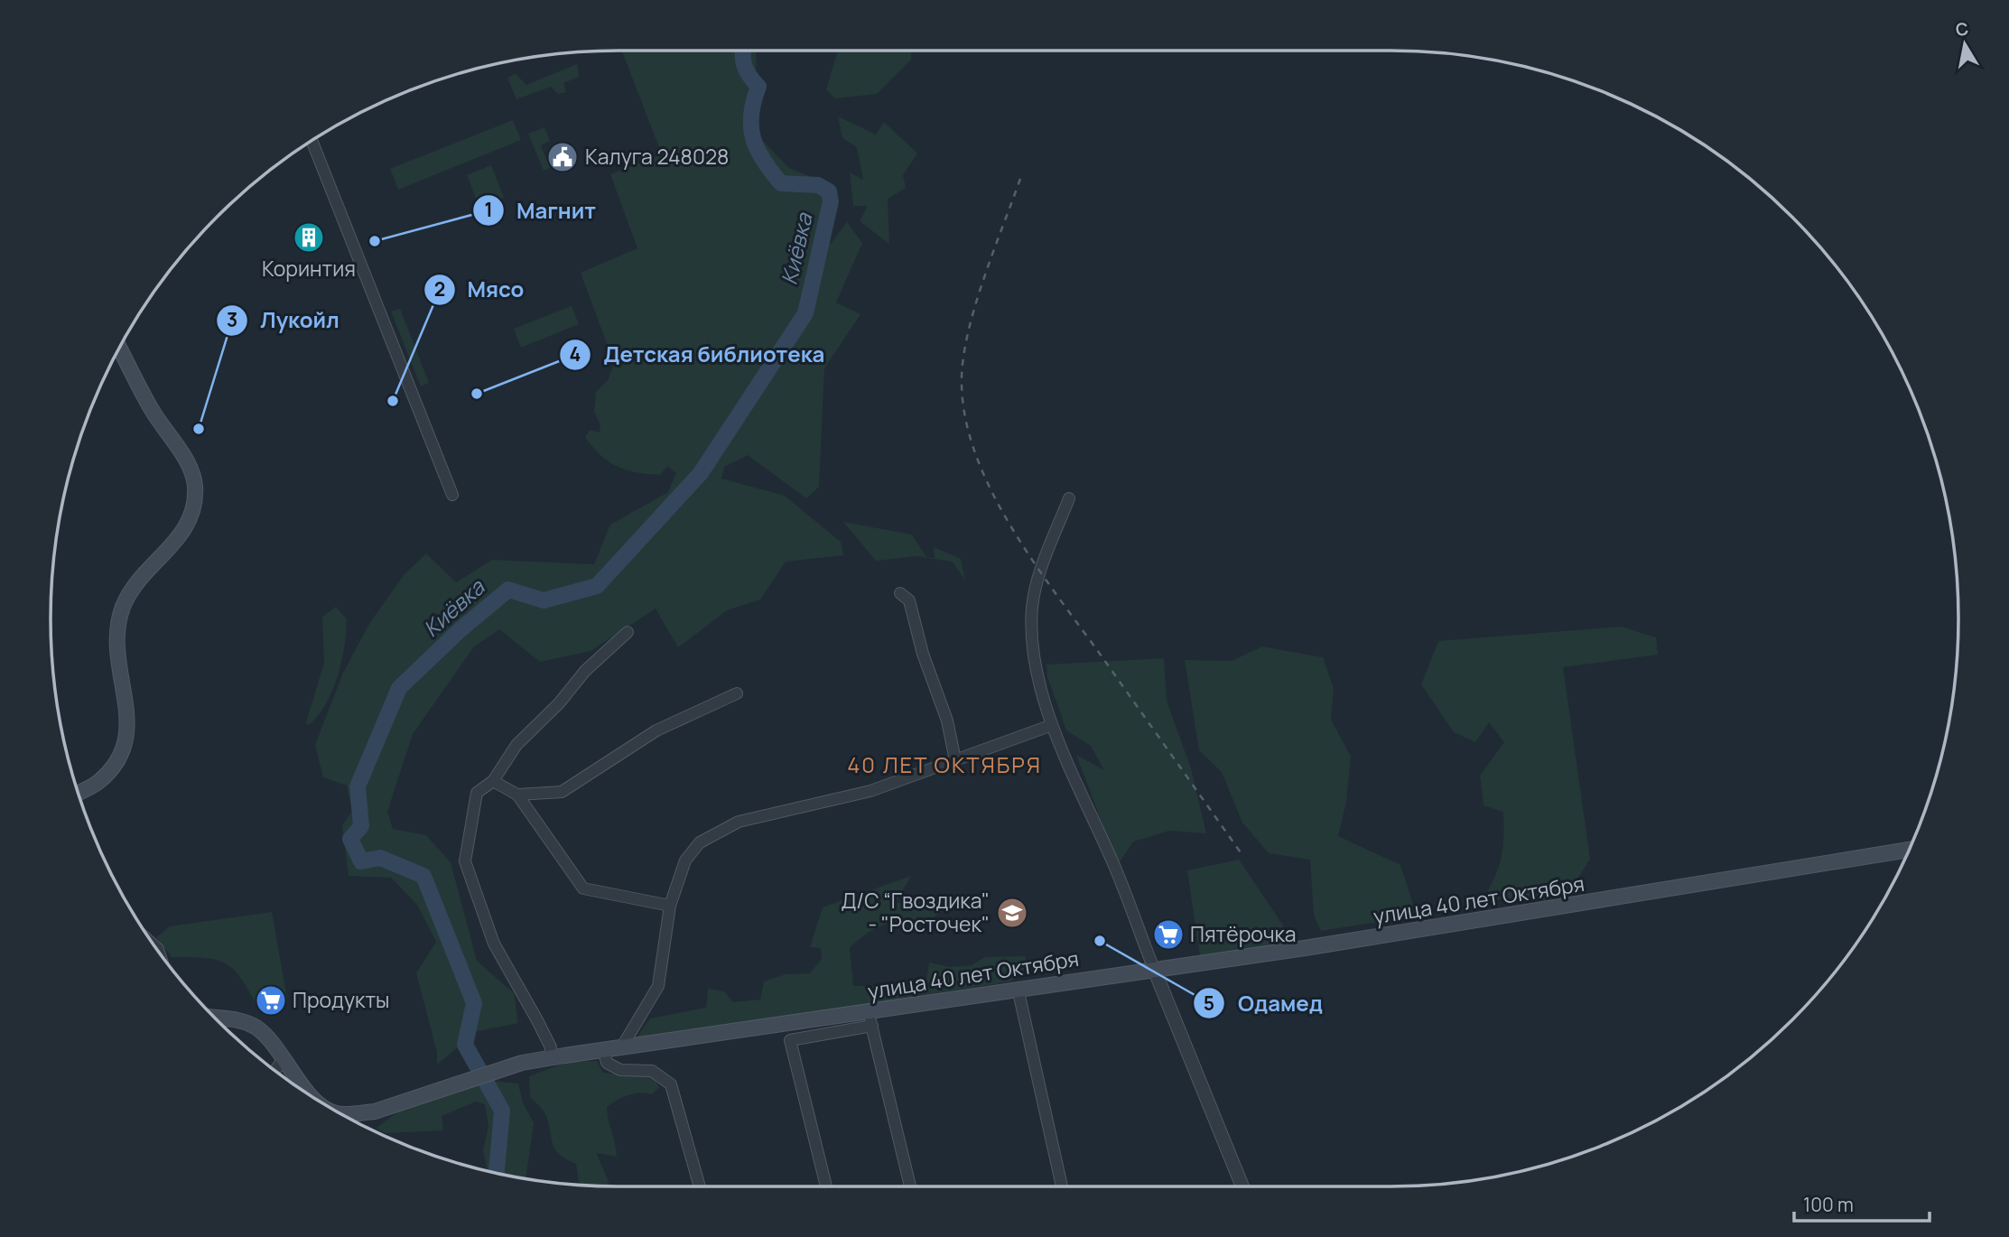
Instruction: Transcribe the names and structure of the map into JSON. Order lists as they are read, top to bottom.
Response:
{
  "streets": {
    "main road": ["улица 40 лет Октября"]
  },
  "districts": ["40 ЛЕТ ОКТЯБРЯ"],
  "water": ["Киёвка"],
  "places": {
    "public building": ["Калуга 248028"],
    "building": ["Коринтия"],
    "other": [
      "Магнит",
      "Детская библиотека",
      "Мясо",
      "Лукойл",
      "Одамед"
    ],
    "school or university": ["Д/С “Гвоздика\" - \"Росточек\""],
    "supermarket": ["Пятёрочка", "Продукты"]
  },
  "scale_bar": "100 m",
  "north": "top"
}
